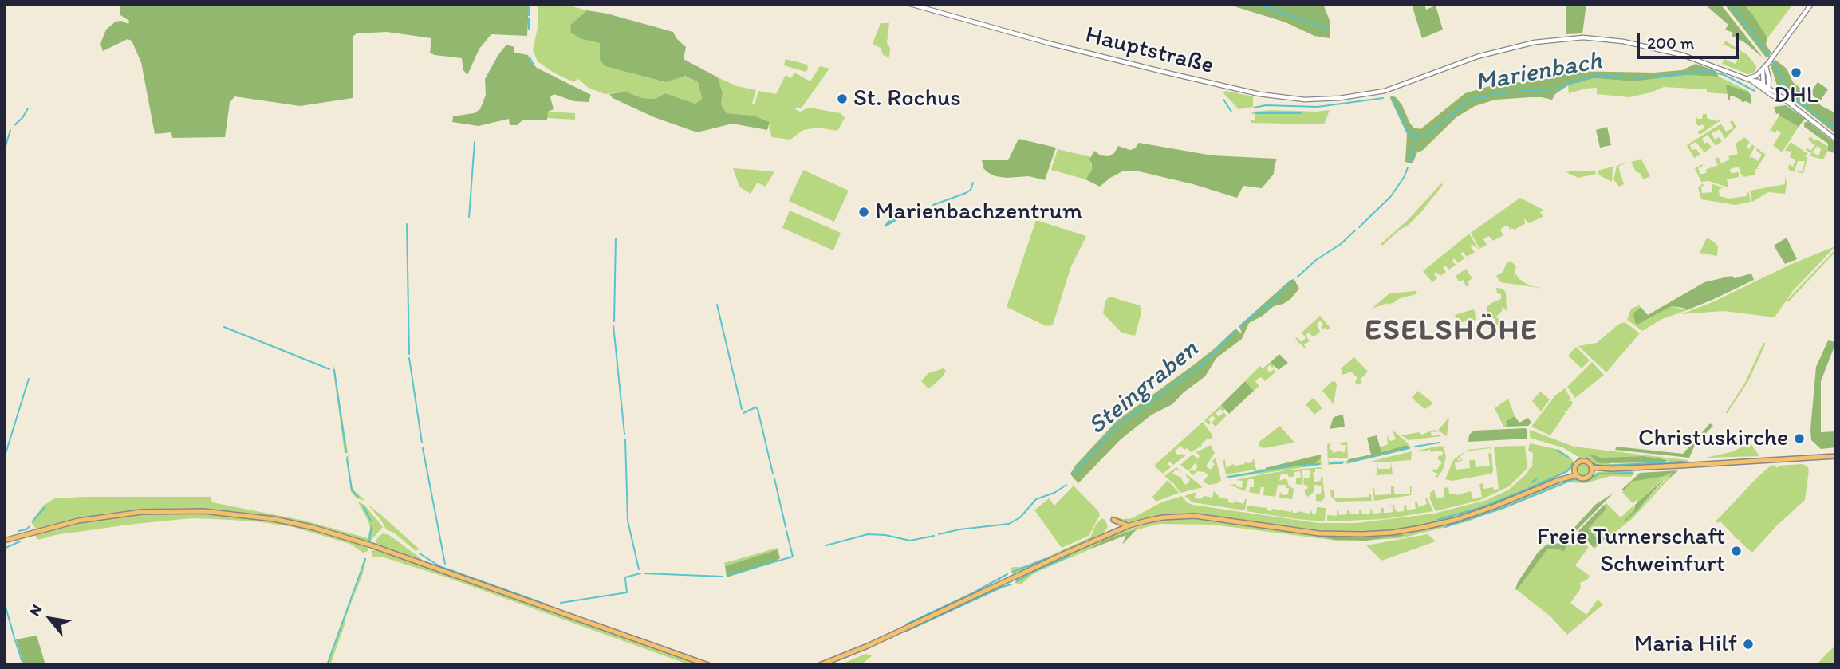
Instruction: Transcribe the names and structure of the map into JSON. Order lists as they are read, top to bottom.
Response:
{
  "streets": {
    "street": ["Hauptstraße"]
  },
  "districts": ["ESELSHÖHE"],
  "water": ["Marienbach", "Steingraben"],
  "places": [
    "DHL",
    "St. Rochus",
    "Marienbachzentrum",
    "Christuskirche",
    "Freie Turnerschaft Schweinfurt",
    "Maria Hilf"
  ],
  "scale_bar": "200 m",
  "north": "top left"
}
